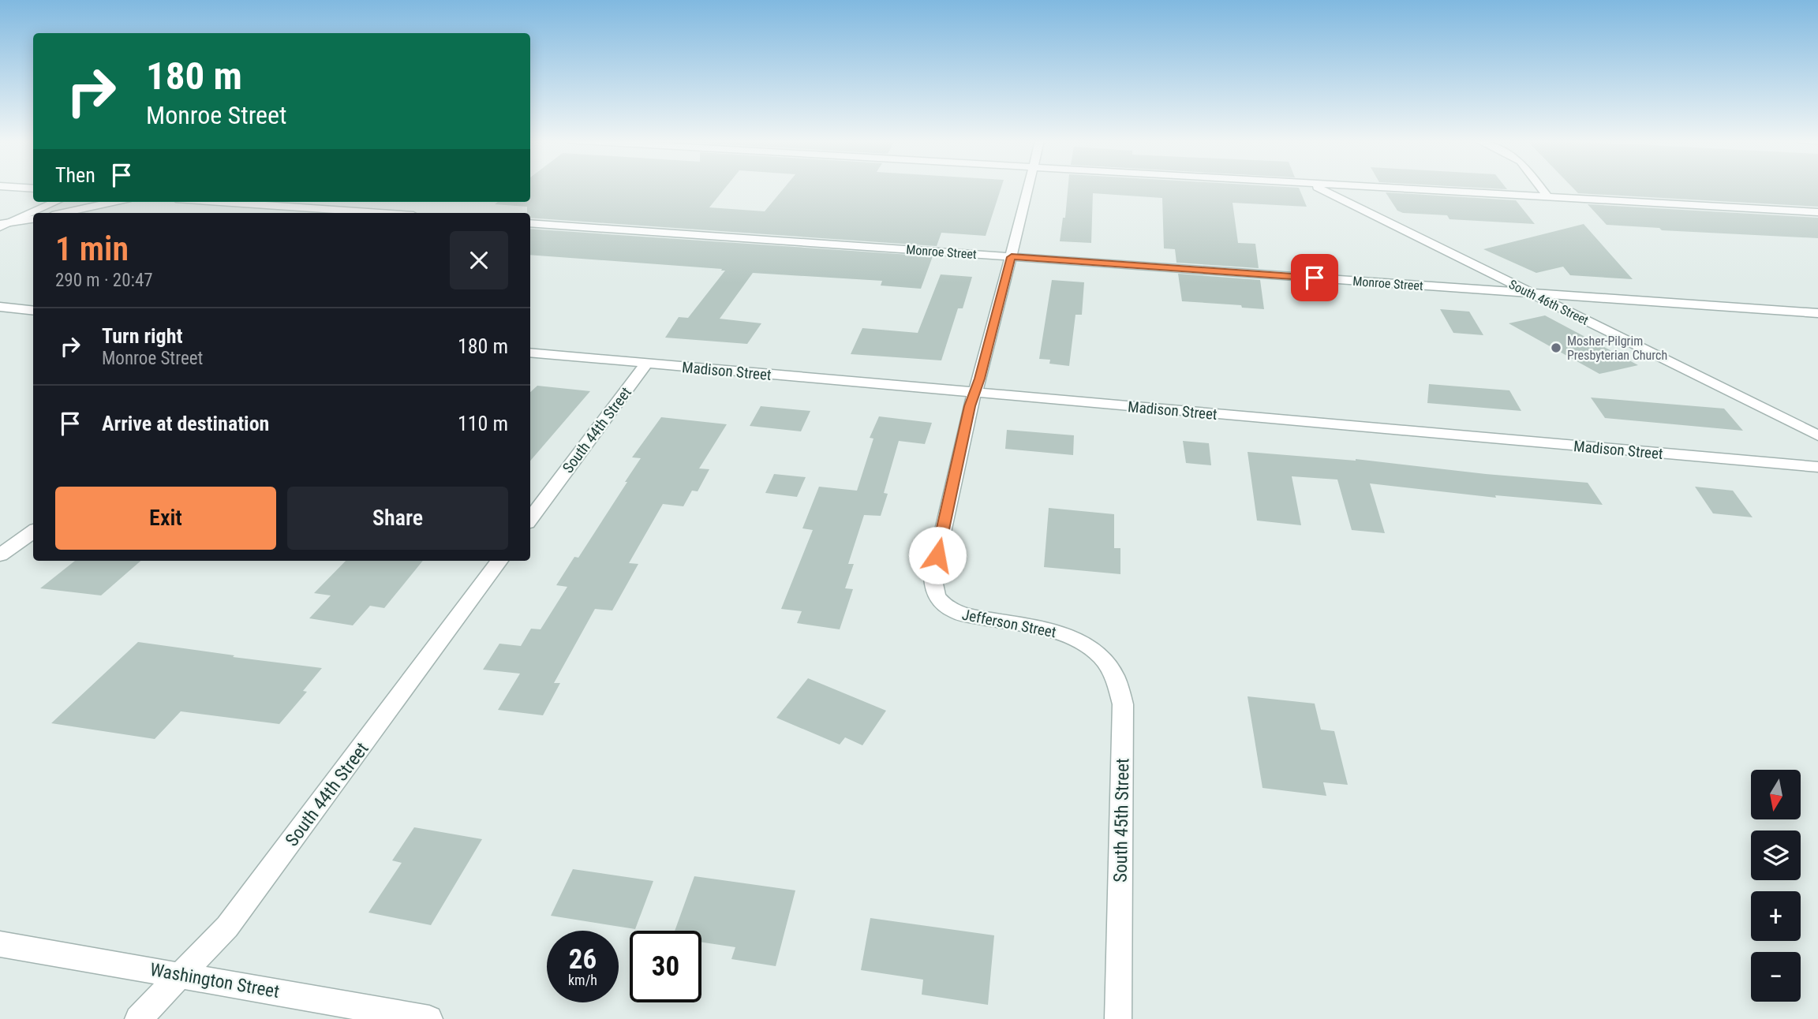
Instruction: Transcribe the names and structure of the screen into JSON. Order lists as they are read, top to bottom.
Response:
{
  "streets": {
    "street": [
      "Monroe Street",
      "South 46th Street",
      "Madison Street",
      "South 44th Street",
      "Jefferson Street",
      "South 45th Street",
      "Washington Street"
    ]
  },
  "crossings": [
    ["Monroe Street", "South 46th Street"],
    ["Madison Street", "South 44th Street"],
    ["Madison Street", "Jefferson Street"],
    ["South 44th Street", "Washington Street"],
    ["Jefferson Street", "South 45th Street"]
  ],
  "places": ["Mosher-Pilgrim Presbyterian Church"],
  "north": "bottom",
  "page": {
    "turn": ["180 m", "Monroe Street"],
    "then": "Then",
    "heading": ["1 min", "290 m · 20:47"],
    "list": [
      {
        "name": "Turn right",
        "note": "Monroe Street",
        "value": "180 m"
      },
      {
        "name": "Arrive at destination",
        "value": "110 m"
      }
    ],
    "buttons": ["Exit", "Share"],
    "map_buttons": ["+", "−"],
    "speed": "26 km/h",
    "limit": "30"
  }
}
